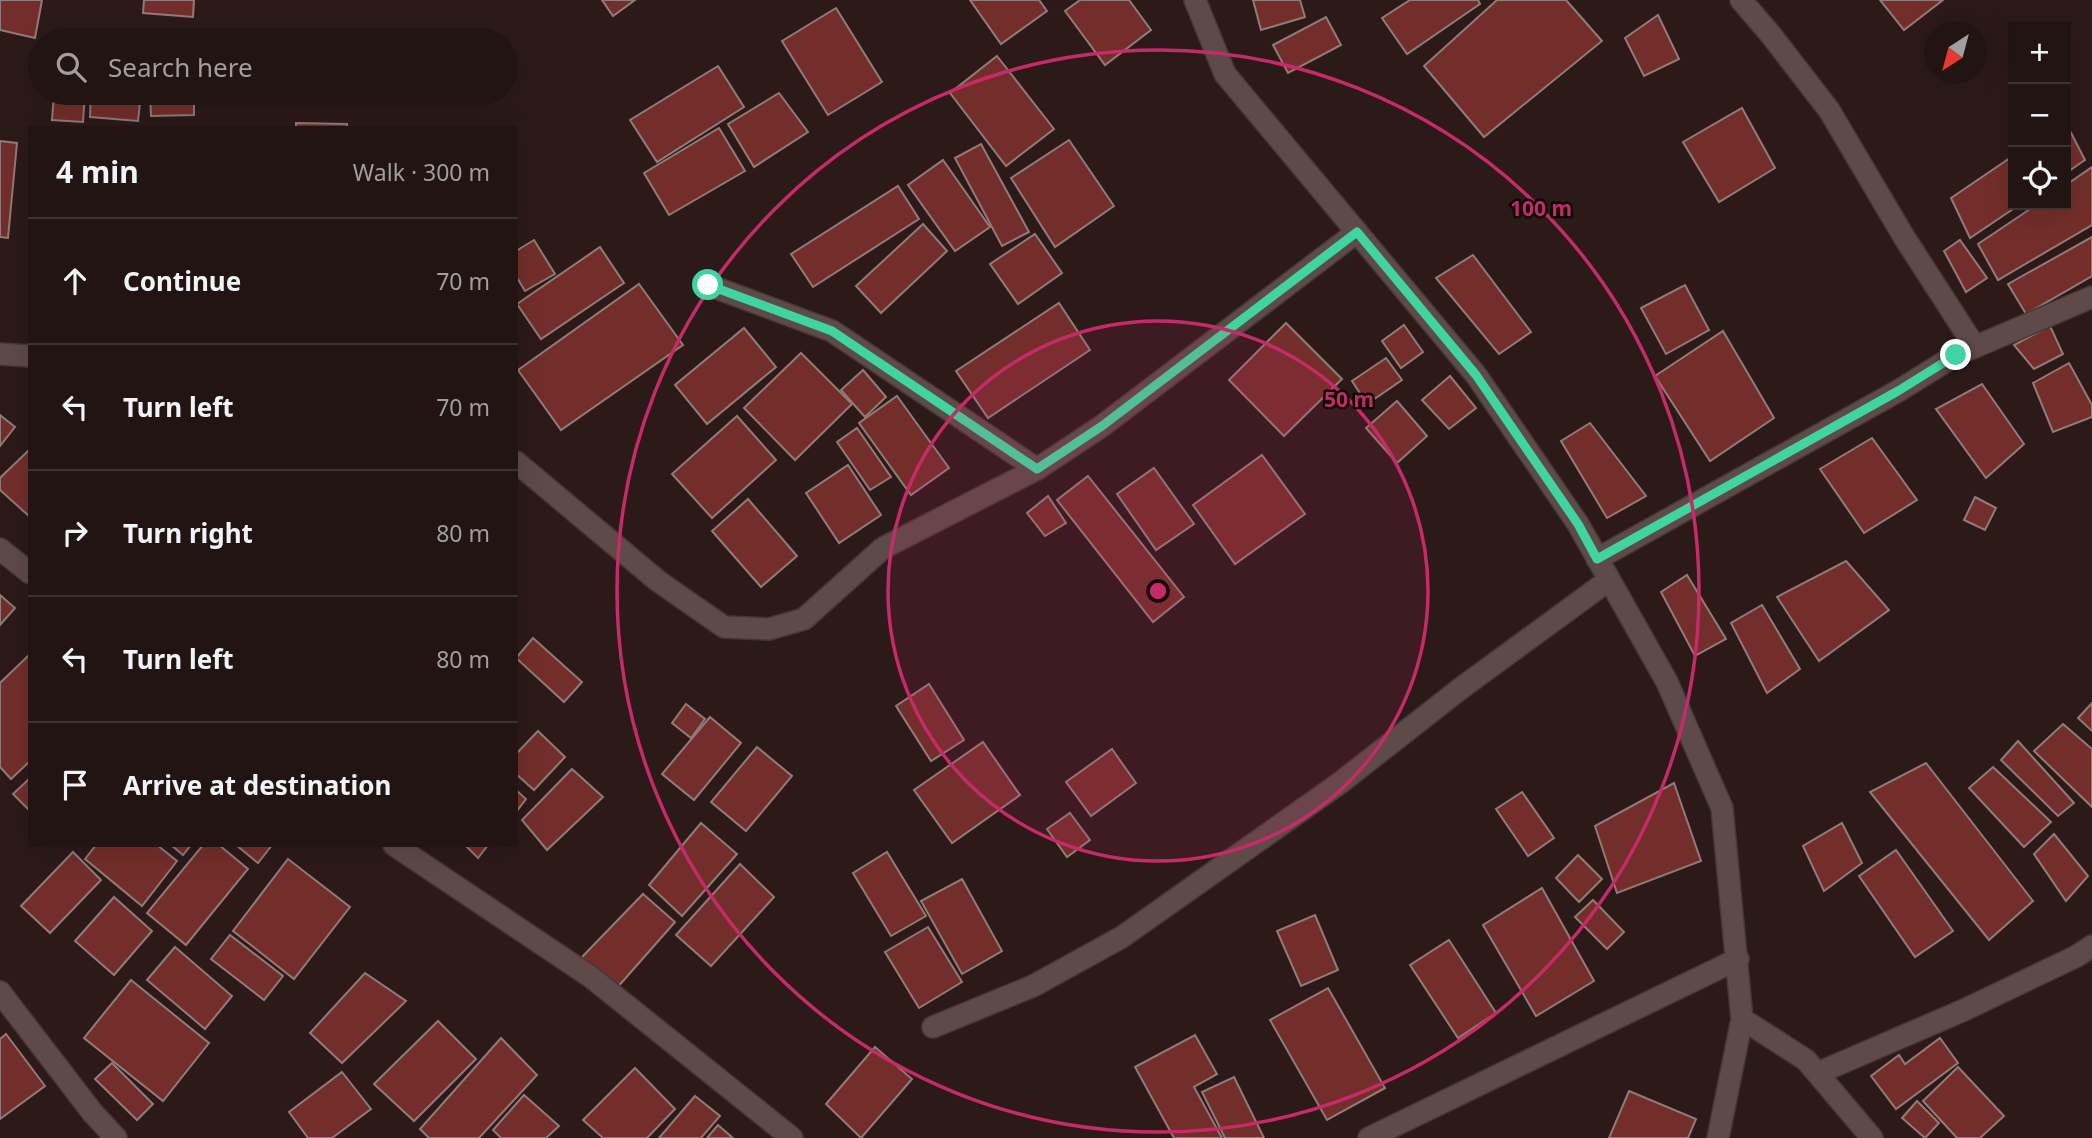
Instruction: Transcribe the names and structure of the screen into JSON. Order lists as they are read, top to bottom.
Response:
{
  "north": "bottom left",
  "page": {
    "map_buttons": ["+", "−"],
    "search": "Search here",
    "heading": ["4 min", "Walk · 300 m"],
    "list": [
      ["Continue", "70 m"],
      ["Turn left", "70 m"],
      ["Turn right", "80 m"],
      ["Turn left", "80 m"],
      "Arrive at destination"
    ]
  },
  "rings": ["100 m", "50 m"]
}
